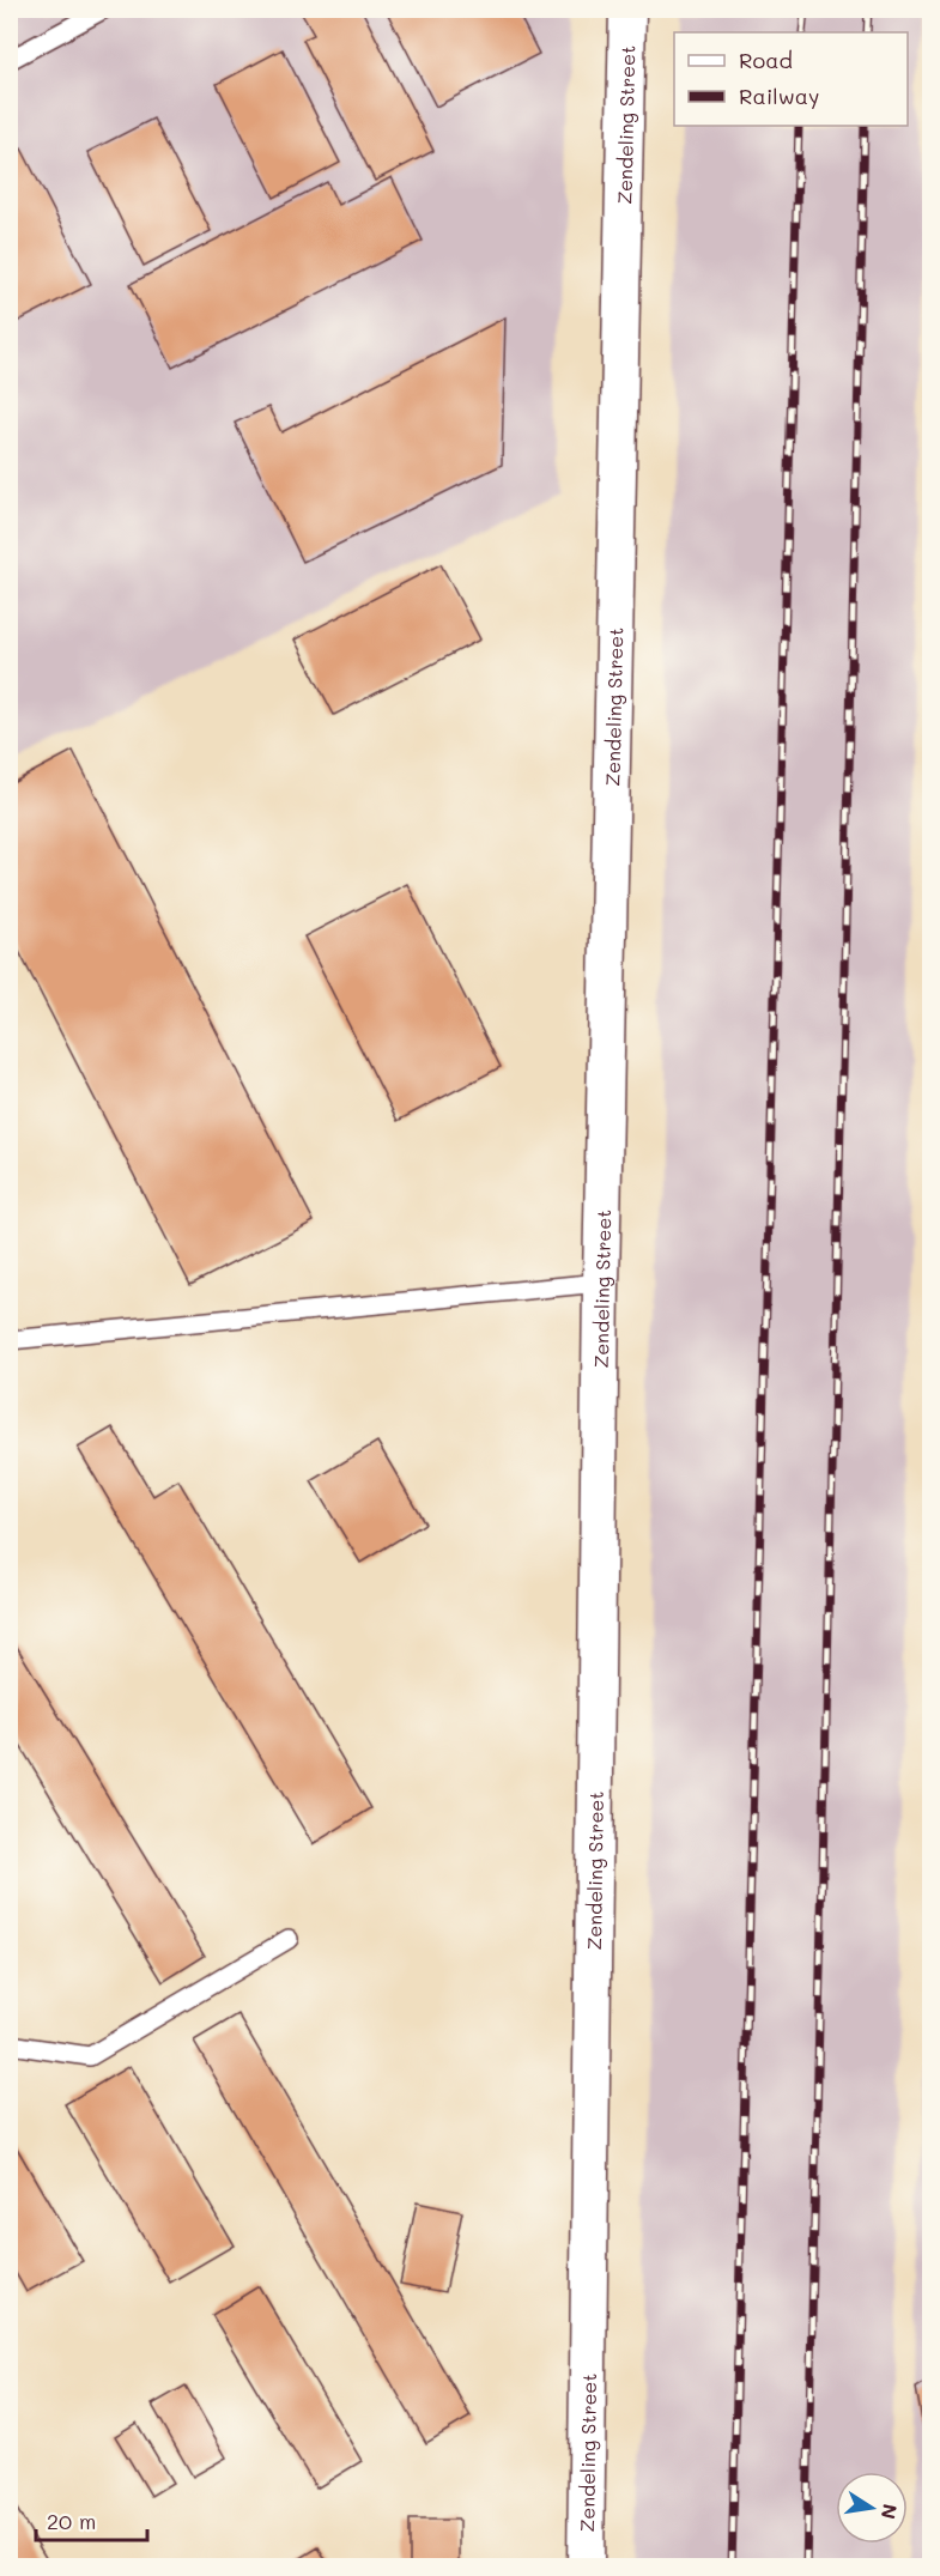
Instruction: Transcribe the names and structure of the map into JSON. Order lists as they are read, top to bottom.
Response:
{
  "streets": {
    "street": ["Zendeling Street"]
  },
  "legend": ["Road", "Railway"],
  "scale_bar": "20 m",
  "north": "right"
}
